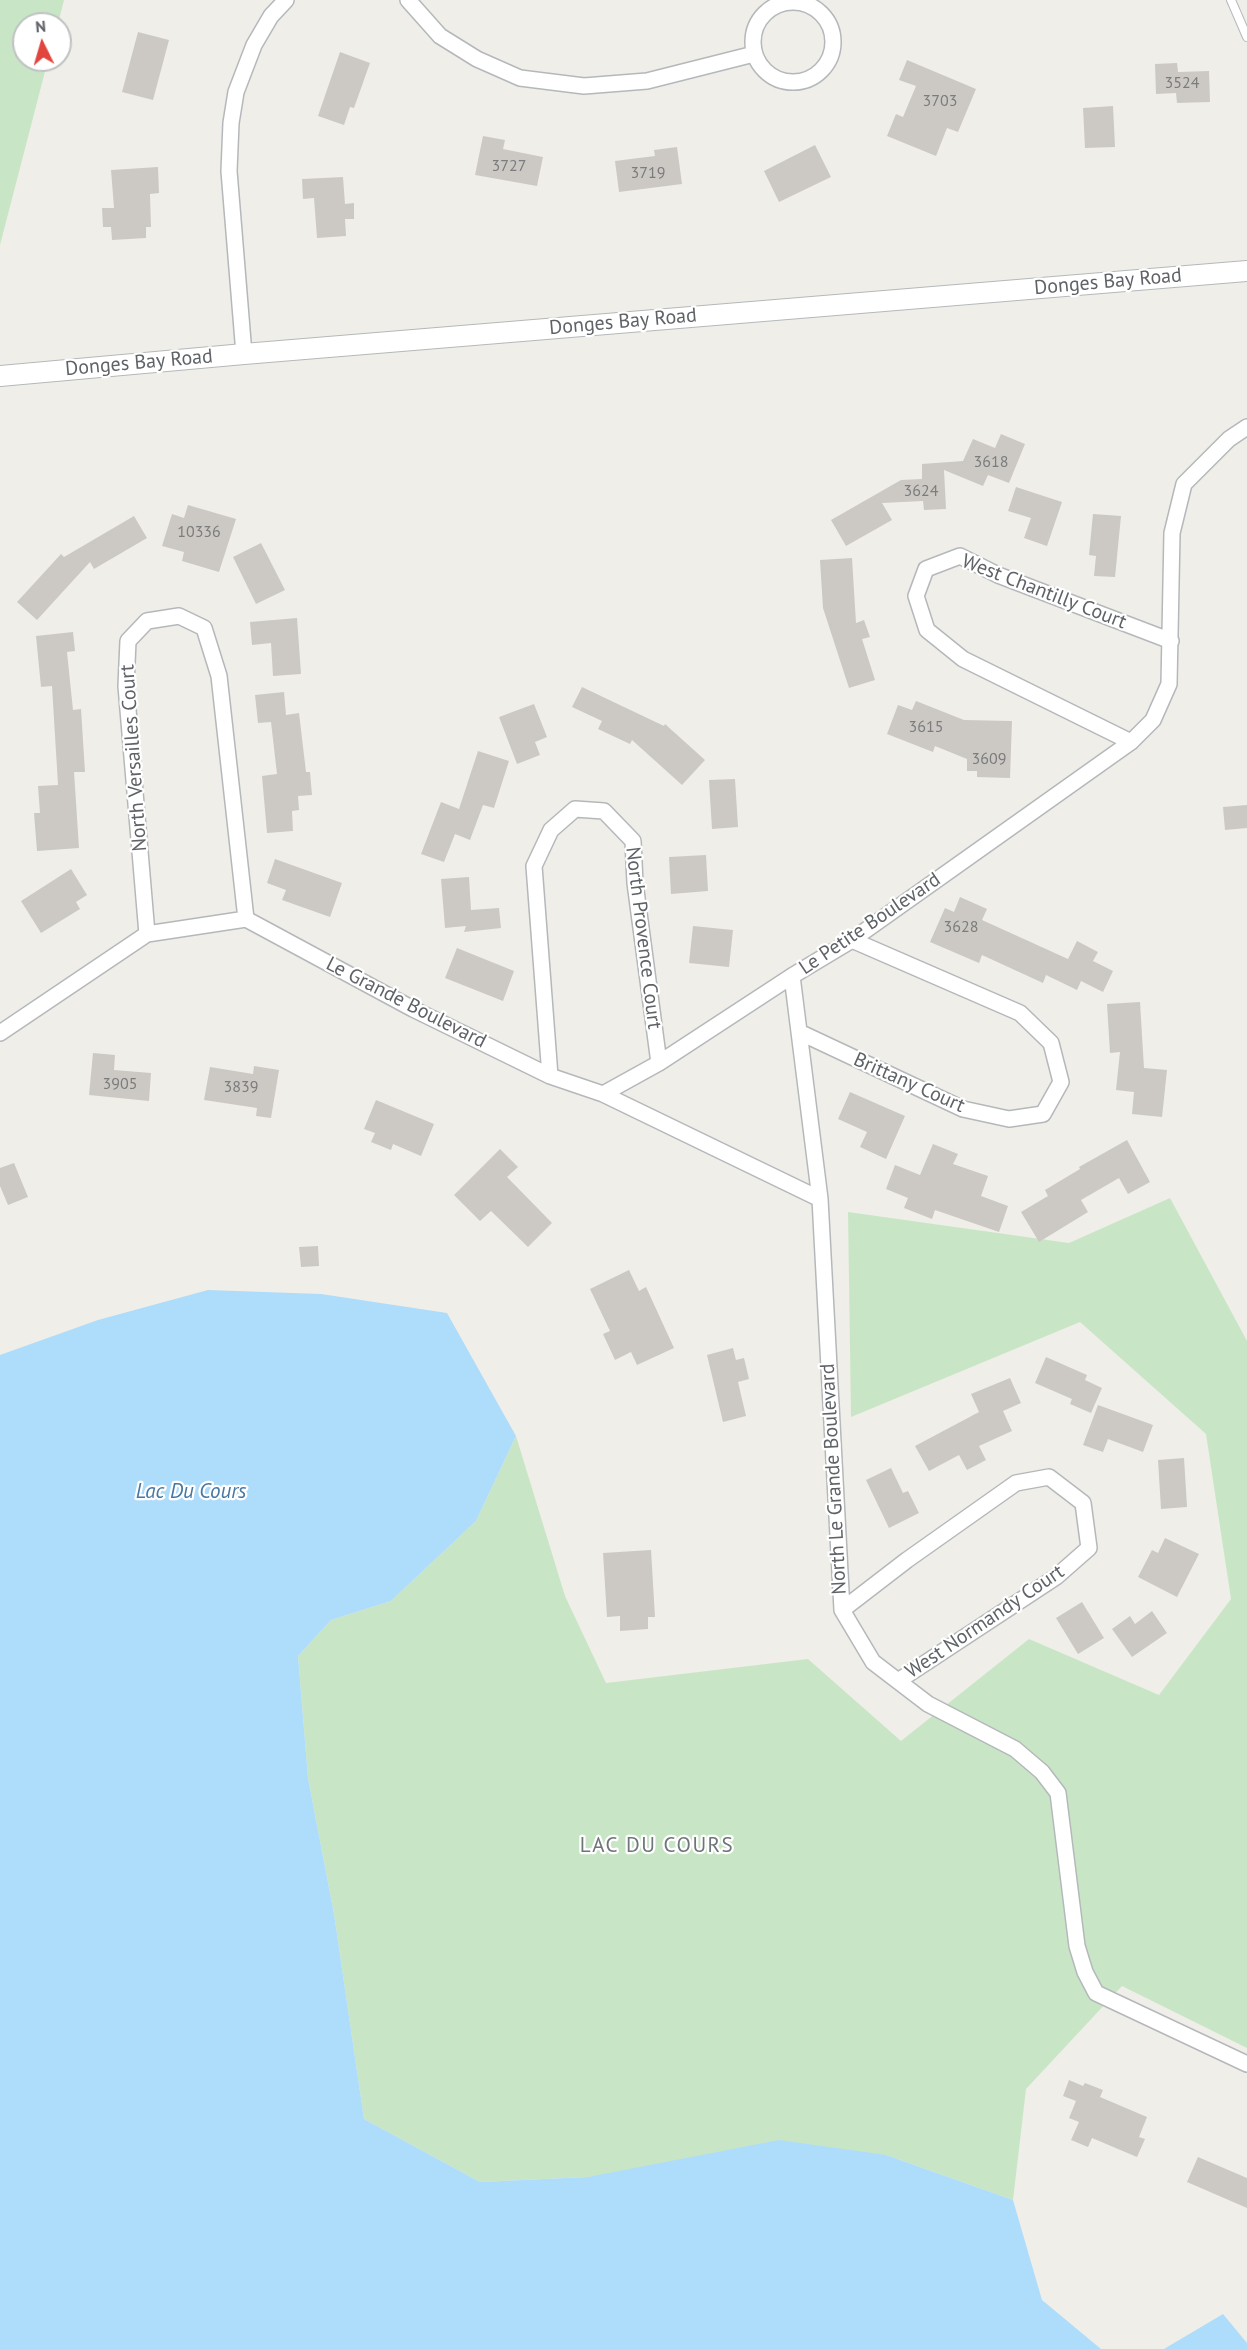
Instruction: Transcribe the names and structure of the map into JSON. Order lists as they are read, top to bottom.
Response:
{
  "streets": {
    "street": [
      "Donges Bay Road",
      "West Chantilly Court",
      "North Versailles Court",
      "Le Petite Boulevard",
      "North Provence Court",
      "Le Grande Boulevard",
      "Brittany Court",
      "North Le Grande Boulevard",
      "West Normandy Court"
    ]
  },
  "crossings": [
    ["West Chantilly Court", "Le Petite Boulevard"],
    ["North Versailles Court", "Le Grande Boulevard"],
    ["Le Petite Boulevard", "North Provence Court"],
    ["Le Petite Boulevard", "Le Grande Boulevard"],
    ["Le Petite Boulevard", "Brittany Court"],
    ["Le Petite Boulevard", "North Le Grande Boulevard"],
    ["North Provence Court", "Le Grande Boulevard"],
    ["Le Grande Boulevard", "North Le Grande Boulevard"],
    ["Brittany Court", "North Le Grande Boulevard"],
    ["North Le Grande Boulevard", "West Normandy Court"]
  ],
  "districts": ["LAC DU COURS"],
  "water": ["Lac Du Cours"],
  "house_numbers": [
    "3524",
    "3703",
    "3727",
    "3719",
    "3618",
    "3624",
    "10336",
    "3615",
    "3609",
    "3628",
    "3905",
    "3839"
  ],
  "north": "top"
}
